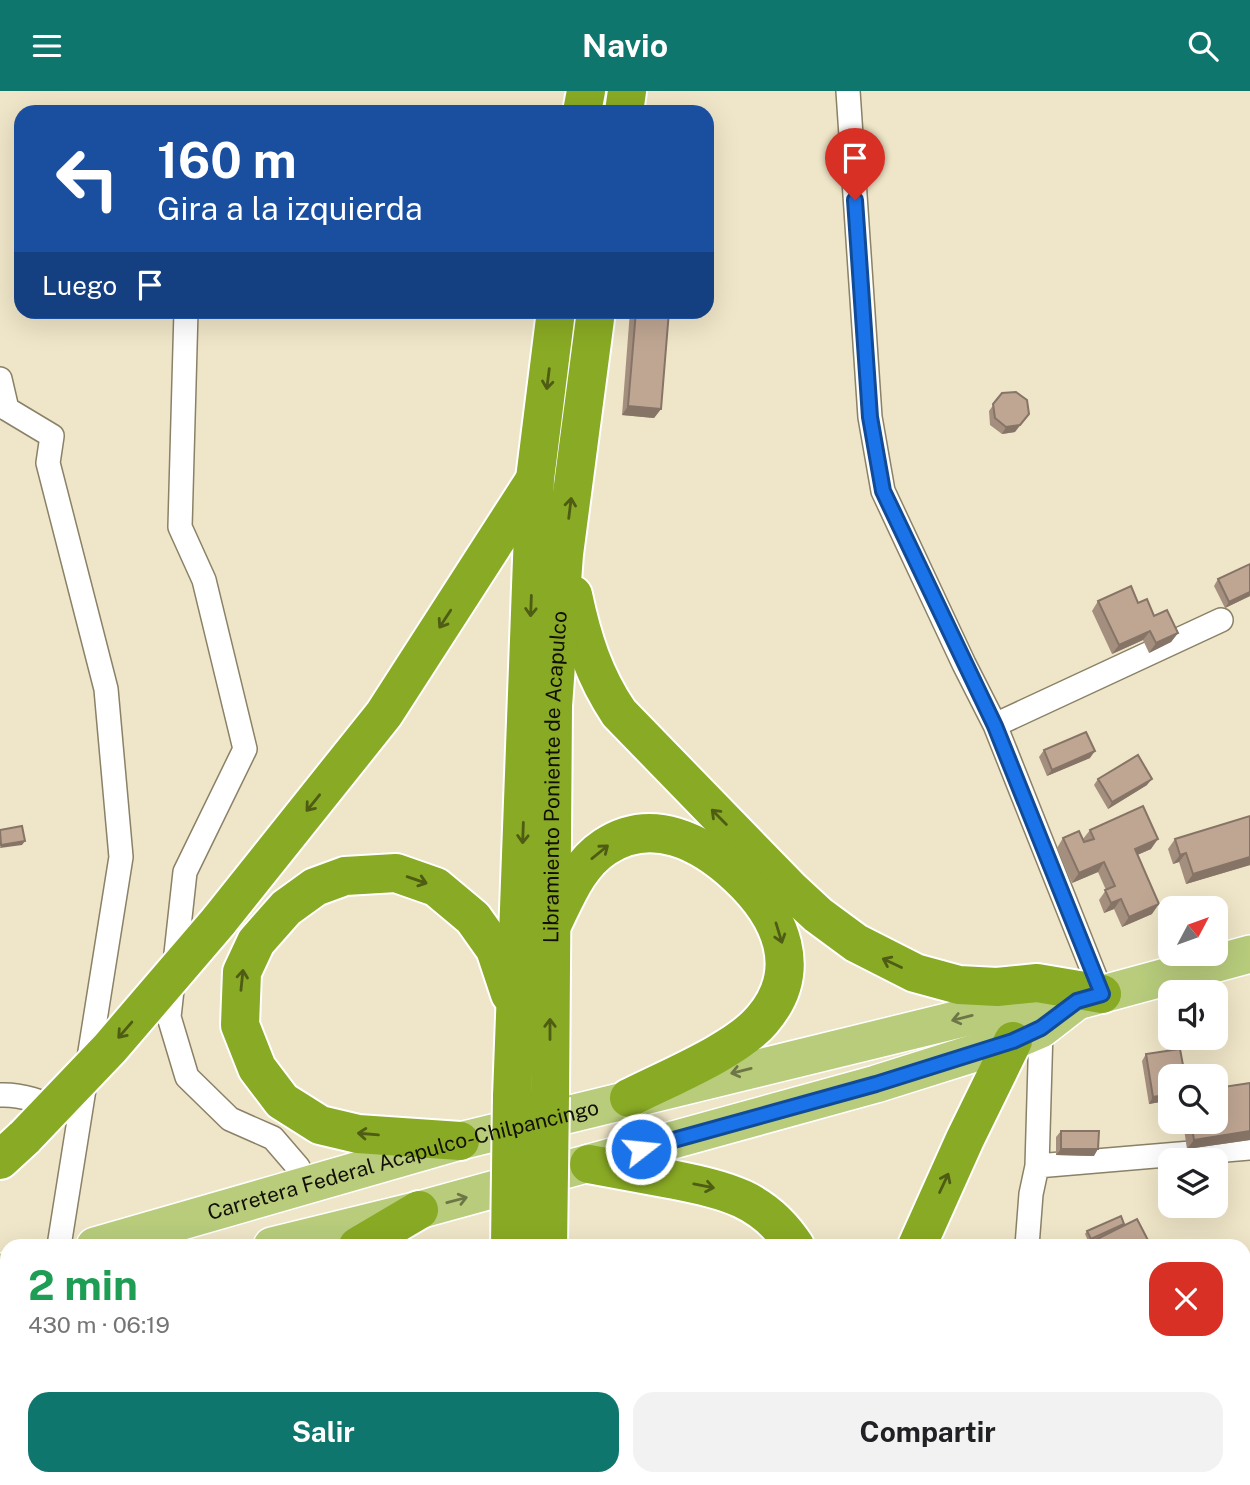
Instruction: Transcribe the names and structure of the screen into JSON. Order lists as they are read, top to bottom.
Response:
{
  "streets": {
    "highway": ["Libramiento Poniente de Acapulco"],
    "main road": ["Carretera Federal Acapulco-Chilpancingo"]
  },
  "north": "top right",
  "page": {
    "header": "Navio",
    "turn": ["160 m", "Gira a la izquierda"],
    "then": "Luego",
    "heading": ["2 min", "430 m · 06:19"],
    "buttons": ["Salir", "Compartir"]
  }
}
